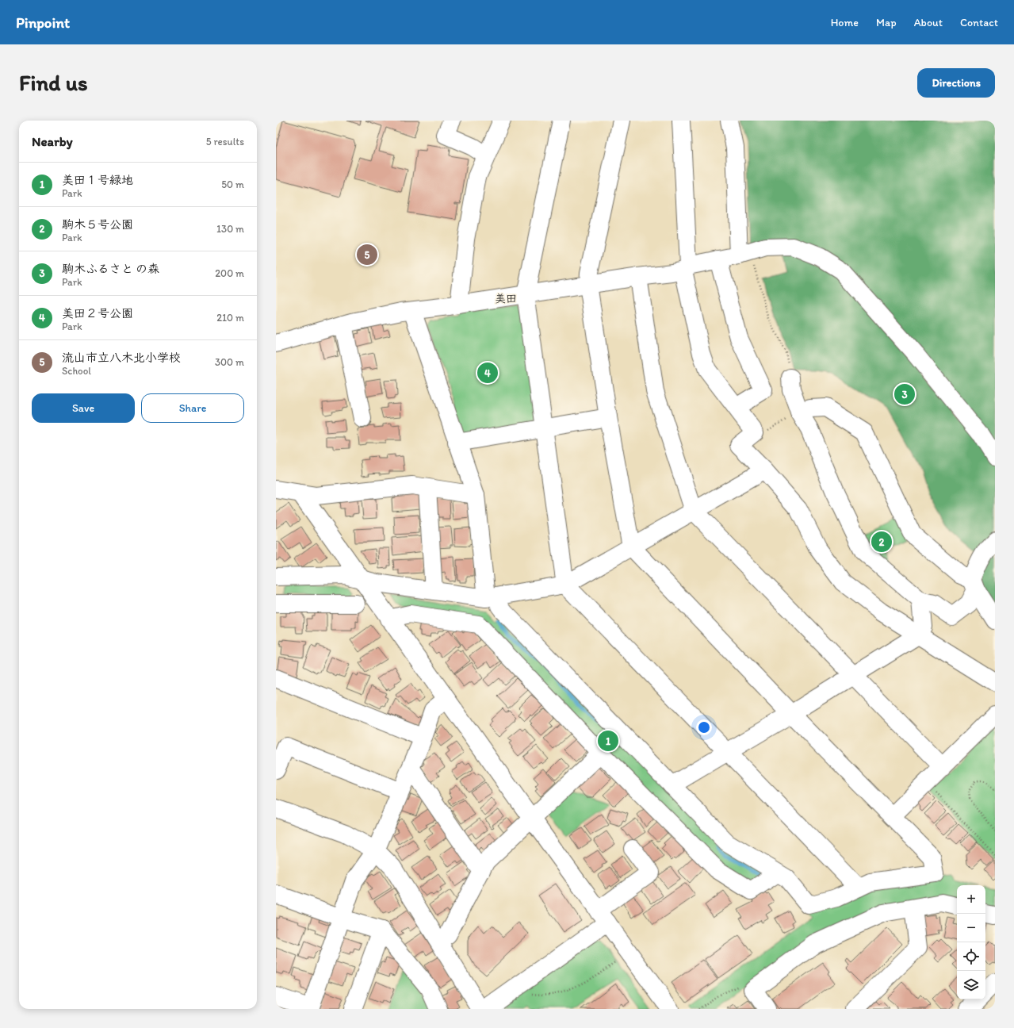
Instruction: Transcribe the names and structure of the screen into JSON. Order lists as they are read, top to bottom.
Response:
{
  "districts": ["美田"],
  "page": {
    "header": "Pinpoint",
    "nav": [
      "Home",
      "Map",
      "About",
      "Contact"
    ],
    "buttons": [
      "Directions",
      ["Save", "Share"]
    ],
    "title": "Find us",
    "heading": ["Nearby", "5 results"],
    "list": [
      {
        "mark": "1",
        "name": "美田１号緑地",
        "note": "Park",
        "value": "50 m"
      },
      {
        "mark": "2",
        "name": "駒木５号公園",
        "note": "Park",
        "value": "130 m"
      },
      {
        "mark": "3",
        "name": "駒木ふるさと の森",
        "note": "Park",
        "value": "200 m"
      },
      {
        "mark": "4",
        "name": "美田２号公園",
        "note": "Park",
        "value": "210 m"
      },
      {
        "mark": "5",
        "name": "流山市立八木北小学校",
        "note": "School",
        "value": "300 m"
      }
    ],
    "pins": [
      "5",
      "4",
      "3",
      "2",
      "1"
    ],
    "map_buttons": ["+", "−"]
  }
}
